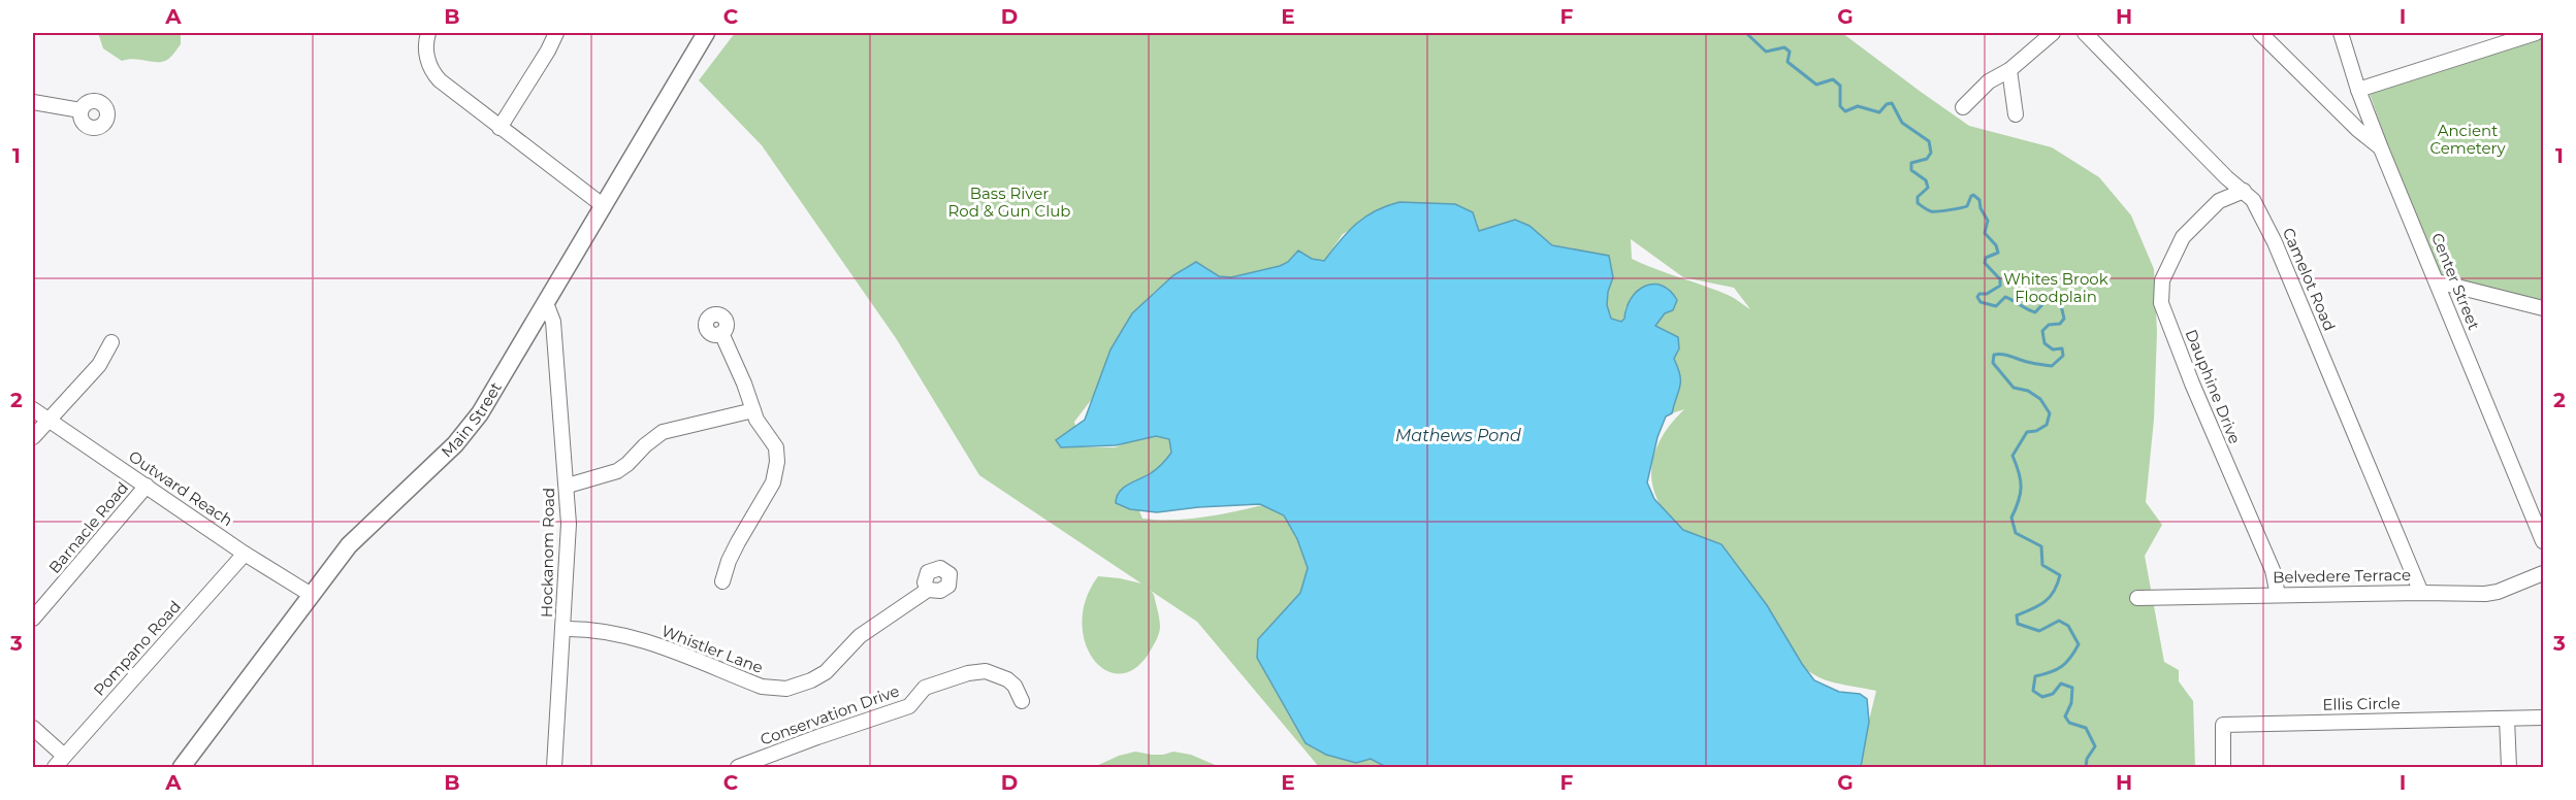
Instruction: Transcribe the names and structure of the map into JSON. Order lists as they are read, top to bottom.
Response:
{
  "streets": {
    "main road": ["Main Street"],
    "street": [
      "Camelot Road",
      "Center Street",
      "Dauphine Drive",
      "Outward Reach",
      "Barnacle Road",
      "Hockanom Road",
      "Belvedere Terrace",
      "Pompano Road",
      "Whistler Lane",
      "Ellis Circle",
      "Conservation Drive"
    ]
  },
  "crossings": [
    ["Camelot Road", "Dauphine Drive"],
    ["Camelot Road", "Belvedere Terrace"],
    ["Dauphine Drive", "Belvedere Terrace"],
    ["Main Street", "Outward Reach"],
    ["Main Street", "Hockanom Road"],
    ["Outward Reach", "Barnacle Road"],
    ["Outward Reach", "Pompano Road"],
    ["Hockanom Road", "Whistler Lane"]
  ],
  "water": ["Mathews Pond"],
  "parks": ["Ancient Cemetery", "Bass River Rod & Gun Club", "Whites Brook Floodplain"],
  "grid": {
    "columns": [
      "A",
      "B",
      "C",
      "D",
      "E",
      "F",
      "G",
      "H",
      "I"
    ],
    "rows": ["1", "2", "3"]
  }
}
